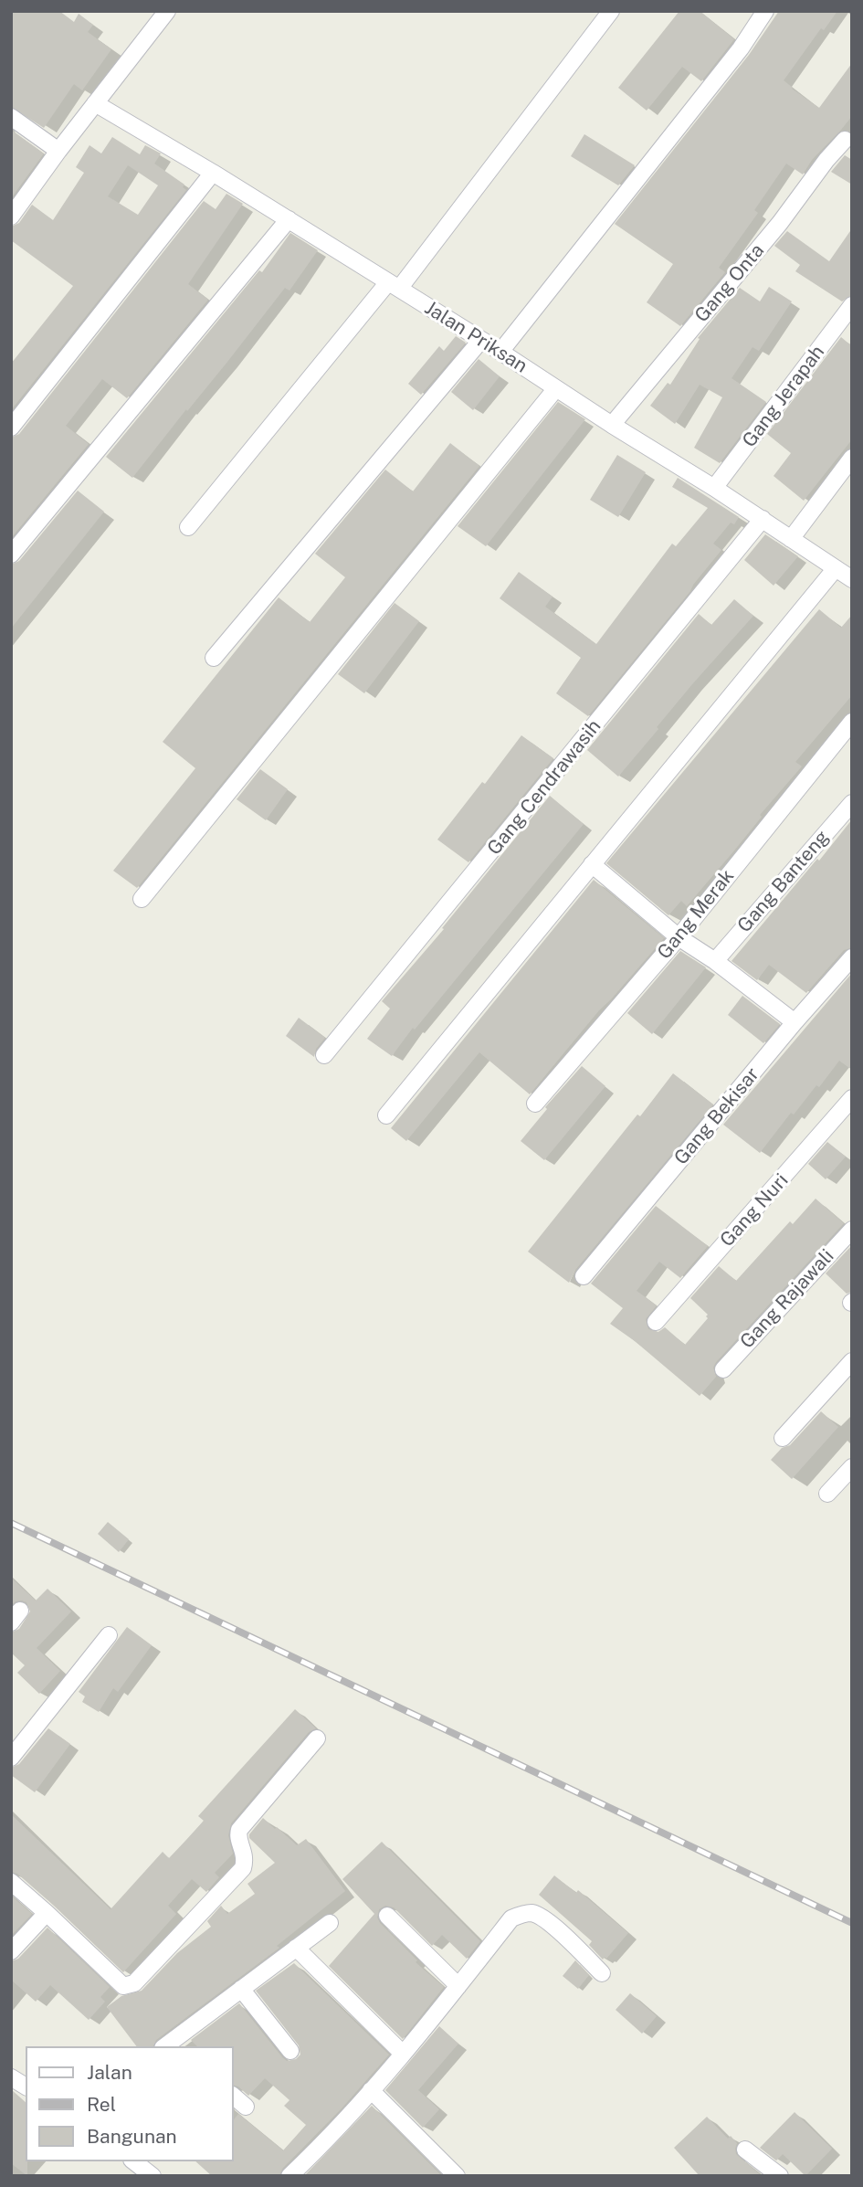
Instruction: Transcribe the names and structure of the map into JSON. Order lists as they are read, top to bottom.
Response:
{
  "streets": {
    "street": [
      "Gang Onta",
      "Jalan Priksan",
      "Gang Jerapah",
      "Gang Cendrawasih",
      "Gang Banteng",
      "Gang Merak",
      "Gang Bekisar",
      "Gang Nuri",
      "Gang Rajawali"
    ]
  },
  "crossings": [
    ["Gang Onta", "Jalan Priksan"],
    ["Jalan Priksan", "Gang Jerapah"],
    ["Jalan Priksan", "Gang Cendrawasih"]
  ],
  "legend": ["Jalan", "Rel", "Bangunan"]
}
